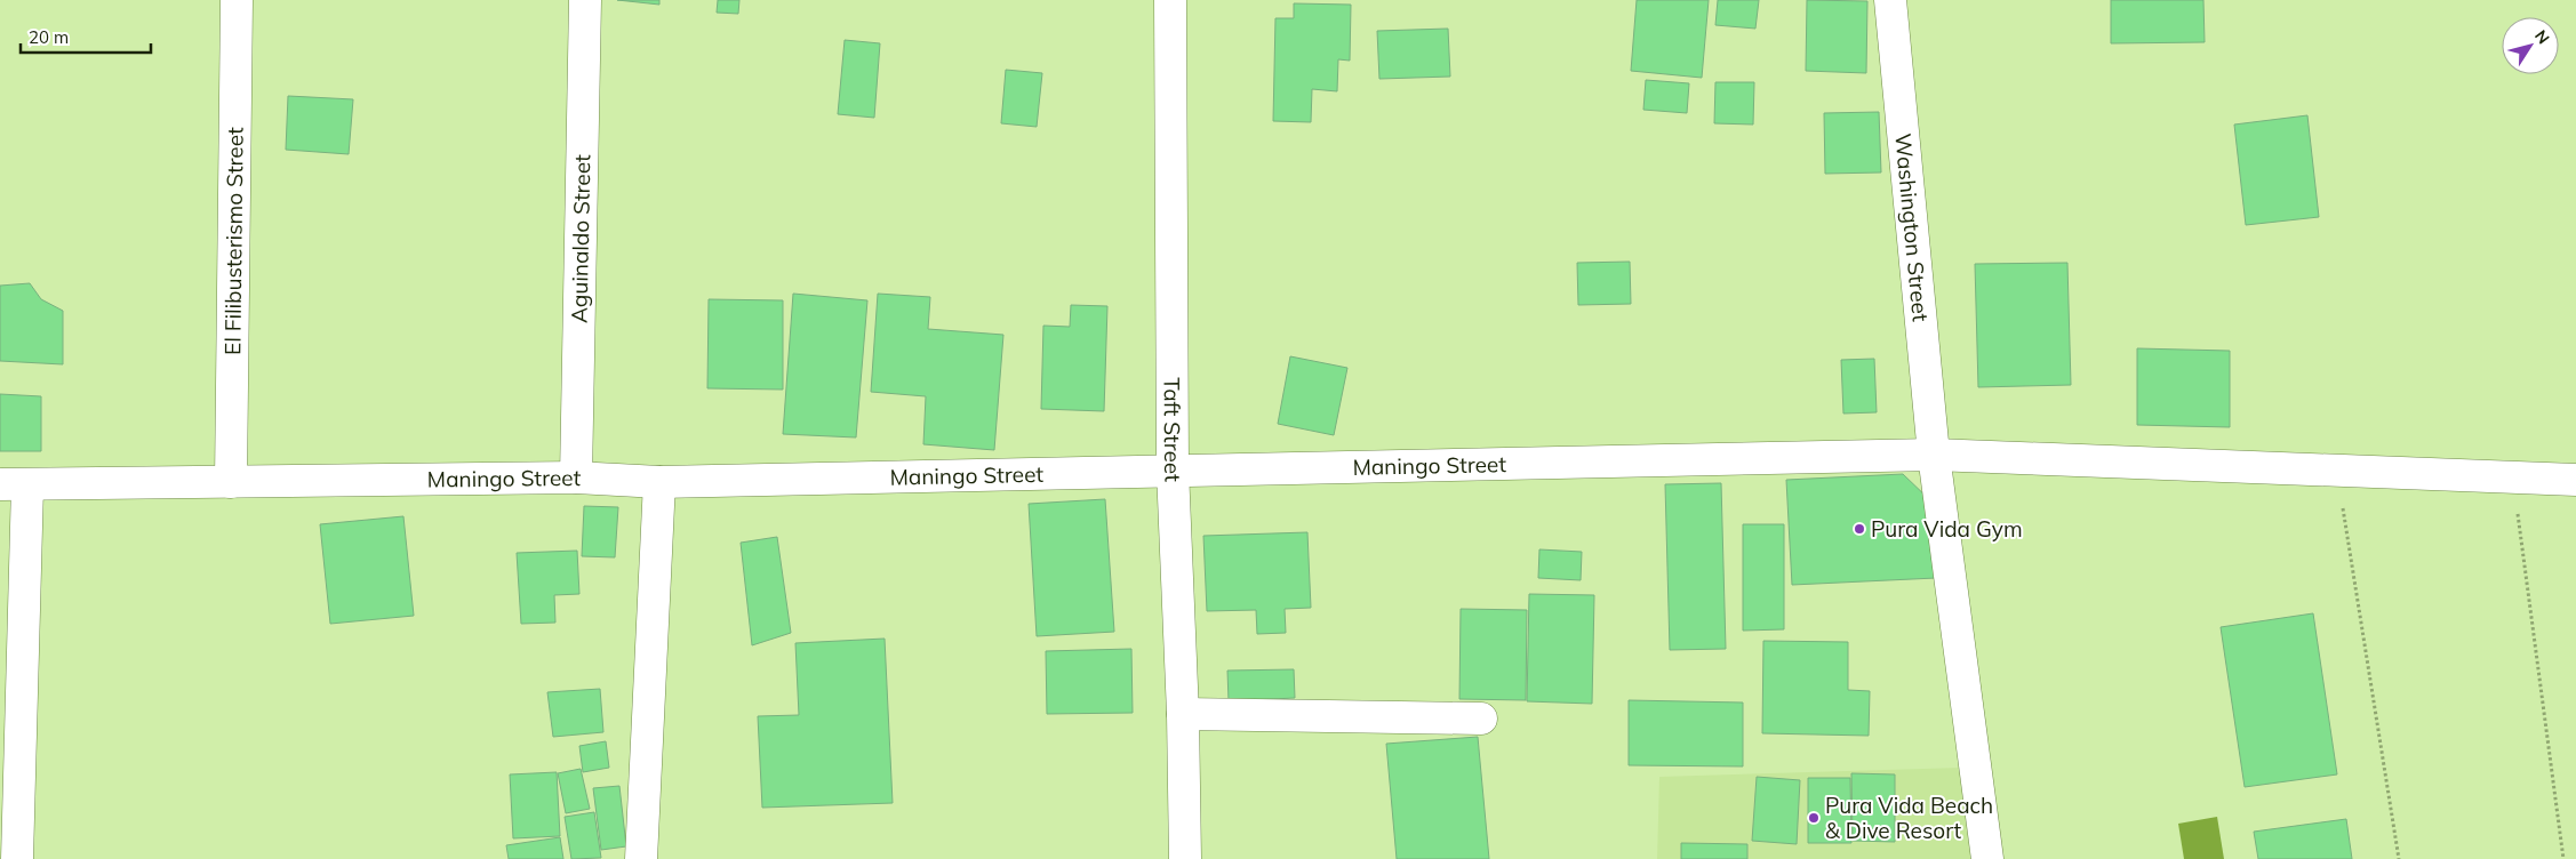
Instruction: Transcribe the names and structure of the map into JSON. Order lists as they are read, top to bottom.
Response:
{
  "streets": {
    "street": [
      "Washington Street",
      "Aguinaldo Street",
      "El Filibusterismo Street",
      "Taft Street",
      "Maningo Street"
    ]
  },
  "crossings": [
    ["Washington Street", "Maningo Street"],
    ["Aguinaldo Street", "Maningo Street"],
    ["El Filibusterismo Street", "Maningo Street"],
    ["Taft Street", "Maningo Street"]
  ],
  "places": ["Pura Vida Gym", "Pura Vida Beach & Dive Resort"],
  "scale_bar": "20 m",
  "north": "top right"
}
